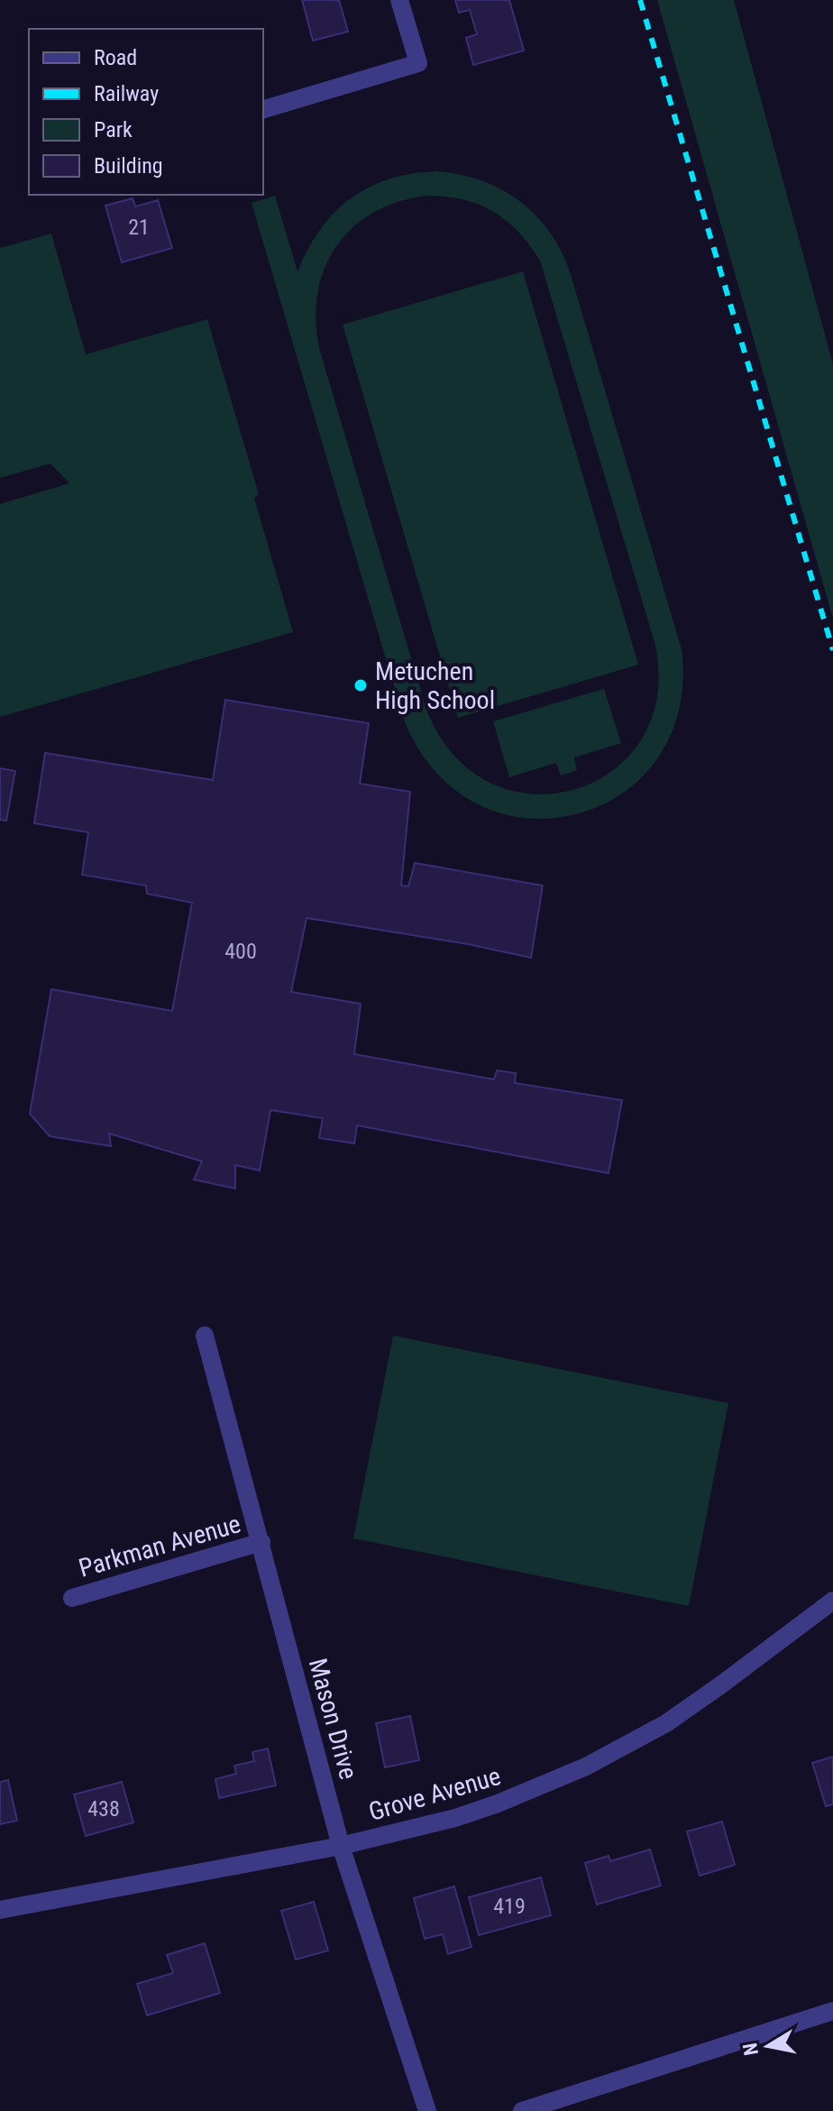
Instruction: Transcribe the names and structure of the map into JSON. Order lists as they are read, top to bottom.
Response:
{
  "streets": {
    "street": ["Parkman Avenue", "Mason Drive", "Grove Avenue"]
  },
  "crossings": [
    ["Parkman Avenue", "Mason Drive"],
    ["Mason Drive", "Grove Avenue"]
  ],
  "places": ["Metuchen High School"],
  "house_numbers": [
    "21",
    "400",
    "438",
    "419"
  ],
  "legend": [
    "Road",
    "Railway",
    "Park",
    "Building"
  ],
  "north": "left"
}
